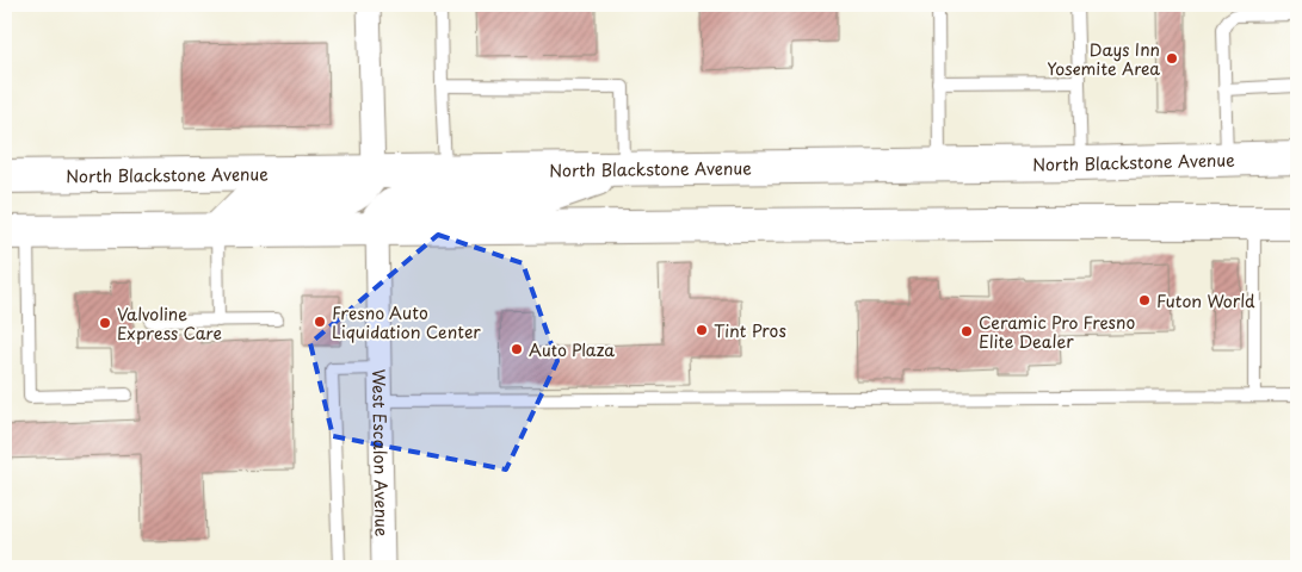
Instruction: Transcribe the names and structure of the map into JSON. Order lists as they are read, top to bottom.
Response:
{
  "streets": {
    "main road": ["North Blackstone Avenue"],
    "street": ["West Escalon Avenue"]
  },
  "places": [
    "Days Inn Yosemite Area",
    "Futon World",
    "Fresno Auto Liquidation Center",
    "Valvoline Express Care",
    "Tint Pros",
    "Ceramic Pro Fresno Elite Dealer",
    "Auto Plaza"
  ]
}
